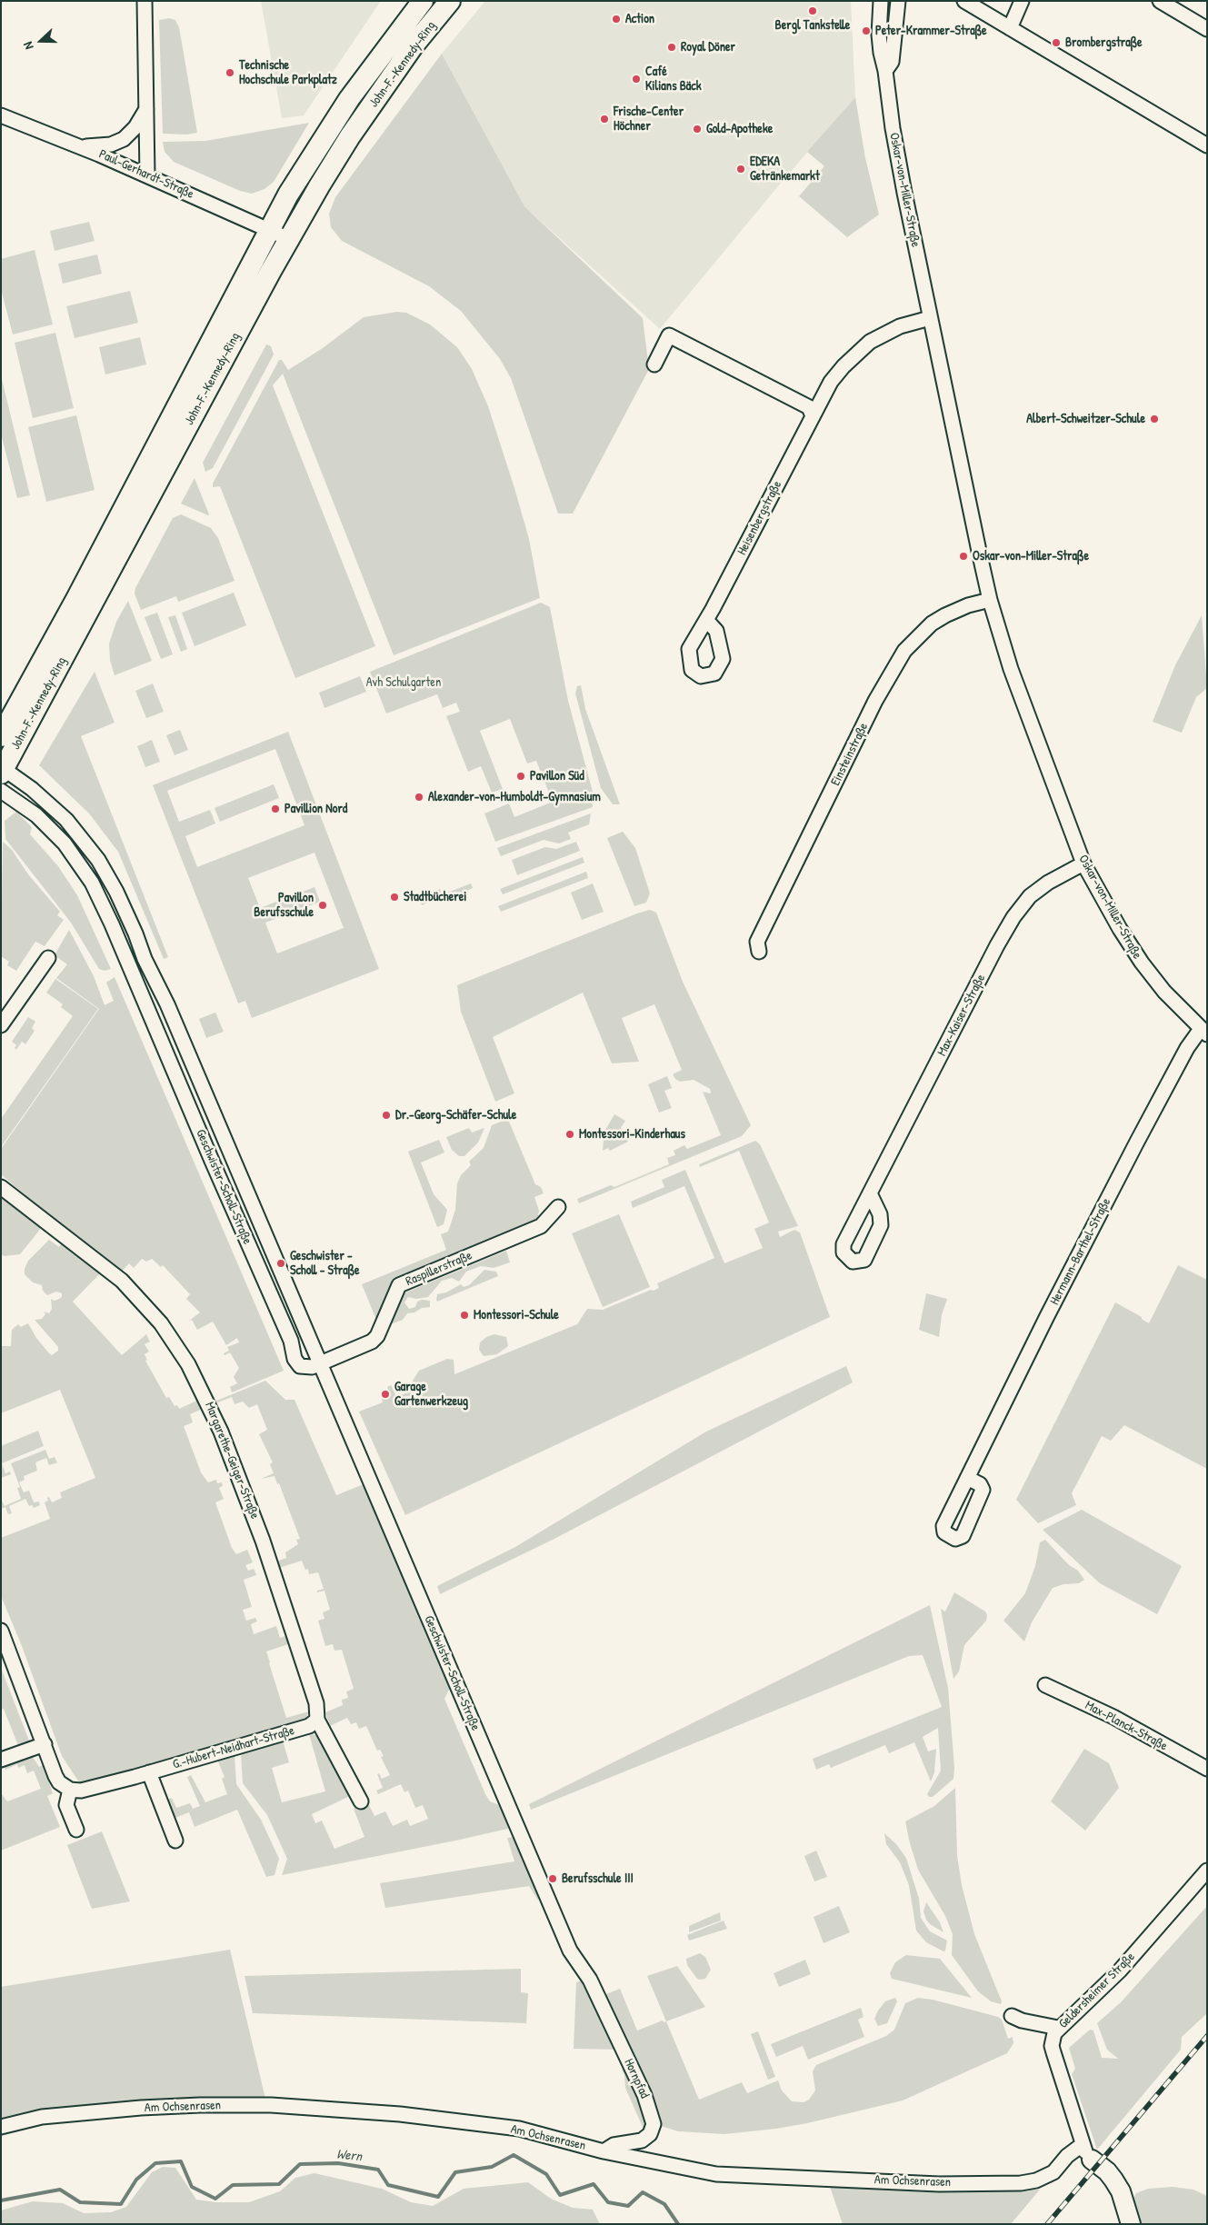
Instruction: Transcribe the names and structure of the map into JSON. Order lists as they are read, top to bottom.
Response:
{
  "streets": {
    "main road": ["John-F.-Kennedy-Ring"],
    "street": [
      "Paul-Gerhardt-Straße",
      "Oskar-von-Miller-Straße",
      "Heisenbergstraße",
      "Einsteinstraße",
      "Max-Kaiser-Straße",
      "Geschwister-Scholl-Straße",
      "Hermann-Barthel-Straße",
      "Raspillerstraße",
      "Margarethe-Geiger-Straße",
      "Max-Planck-Straße",
      "G.-Hubert-Neidhart-Straße",
      "Geldersheimer Straße",
      "Hornpfad",
      "Am Ochsenrasen"
    ]
  },
  "crossings": [
    ["John-F.-Kennedy-Ring", "Paul-Gerhardt-Straße"],
    ["John-F.-Kennedy-Ring", "Geschwister-Scholl-Straße"],
    ["Oskar-von-Miller-Straße", "Heisenbergstraße"],
    ["Oskar-von-Miller-Straße", "Einsteinstraße"],
    ["Oskar-von-Miller-Straße", "Max-Kaiser-Straße"],
    ["Oskar-von-Miller-Straße", "Hermann-Barthel-Straße"],
    ["Geschwister-Scholl-Straße", "Raspillerstraße"],
    ["Geschwister-Scholl-Straße", "Hornpfad"],
    ["Margarethe-Geiger-Straße", "G.-Hubert-Neidhart-Straße"],
    ["Geldersheimer Straße", "Am Ochsenrasen"],
    ["Hornpfad", "Am Ochsenrasen"]
  ],
  "water": ["Wern"],
  "parks": ["Avh Schulgarten"],
  "places": [
    "Bergl Tankstelle",
    "Action",
    "Peter-Krammer-Straße",
    "Brombergstraße",
    "Royal Döner",
    "Technische Hochschule Parkplatz",
    "Café Kilians Bäck",
    "Frische-Center Höchner",
    "Gold-Apotheke",
    "EDEKA Getränkemarkt",
    "Albert-Schweitzer-Schule",
    "Oskar-von-Miller-Straße",
    "Pavillon Süd",
    "Alexander-von-Humboldt-Gymnasium",
    "Pavillion Nord",
    "Stadtbücherei",
    "Pavillon Berufsschule",
    "Dr.-Georg-Schäfer-Schule",
    "Montessori-Kinderhaus",
    "Geschwister - Scholl - Straße",
    "Montessori-Schule",
    "Garage Gartenwerkzeug",
    "Berufsschule III"
  ],
  "north": "left"
}
